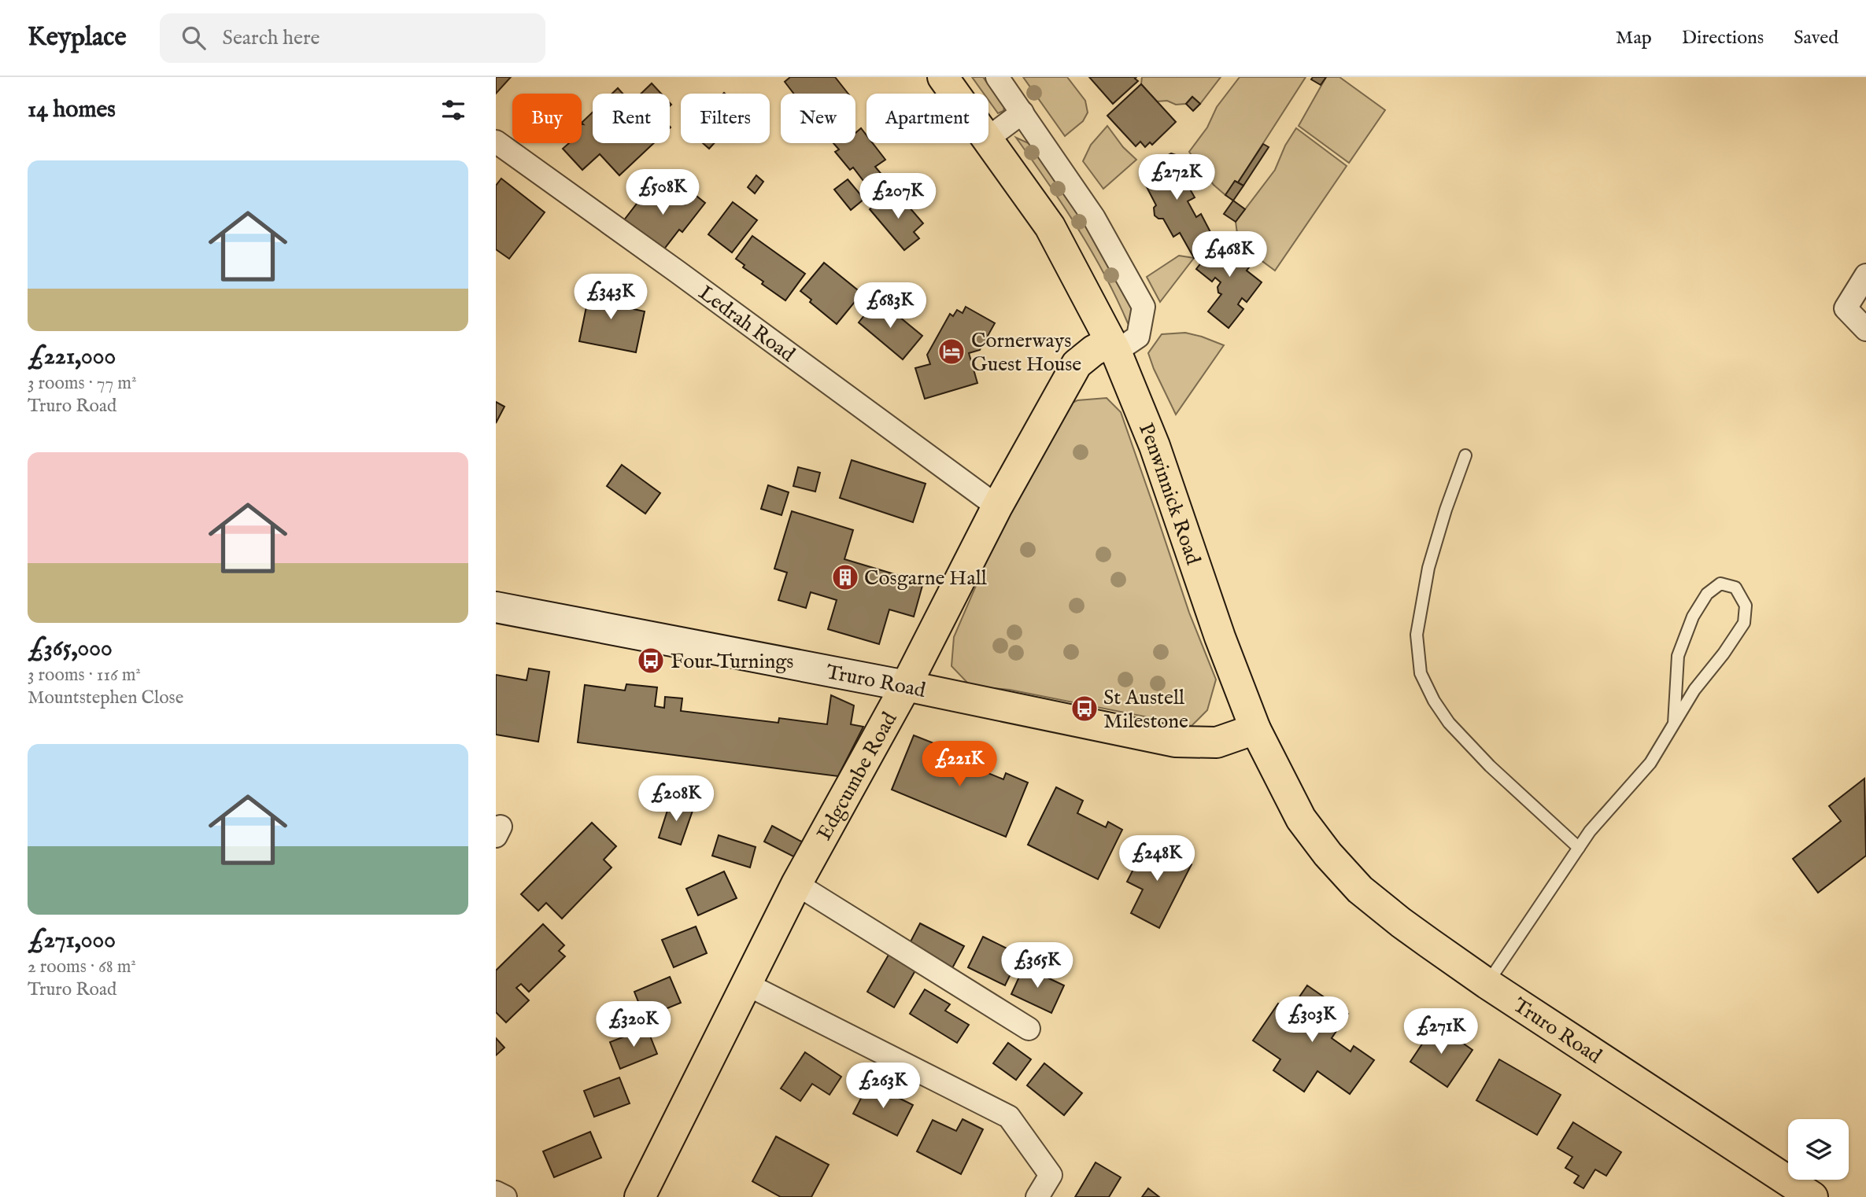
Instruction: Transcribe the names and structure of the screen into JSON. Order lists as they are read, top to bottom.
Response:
{
  "streets": {
    "main road": ["Penwinnick Road", "Truro Road", "Edgcumbe Road"],
    "street": ["Ledrah Road"]
  },
  "crossings": [
    ["Ledrah Road", "Edgcumbe Road"],
    ["Penwinnick Road", "Truro Road"],
    ["Penwinnick Road", "Edgcumbe Road"],
    ["Truro Road", "Edgcumbe Road"]
  ],
  "places": {
    "hotel": ["Cornerways Guest House"],
    "building": ["Cosgarne Hall"],
    "bus stop": ["Four Turnings", "St Austell Milestone"]
  },
  "page": {
    "header": "Keyplace",
    "search": "Search here",
    "nav": ["Map", "Directions", "Saved"],
    "heading": "14 homes",
    "chip": [
      "Buy",
      "Rent",
      "Filters",
      "New",
      "Apartment"
    ],
    "list": [
      {
        "name": "£221,000",
        "note": "3 rooms · 77 m² · Truro Road"
      },
      {
        "name": "£365,000",
        "note": "3 rooms · 116 m² · Mountstephen Close"
      },
      {
        "name": "£271,000",
        "note": "2 rooms · 68 m² · Truro Road"
      }
    ],
    "price": [
      "£272K",
      "£508K",
      "£207K",
      "£468K",
      "£343K",
      "£683K",
      "£221K",
      "£208K",
      "£248K",
      "£365K",
      "£303K",
      "£320K",
      "£271K",
      "£263K"
    ]
  }
}
